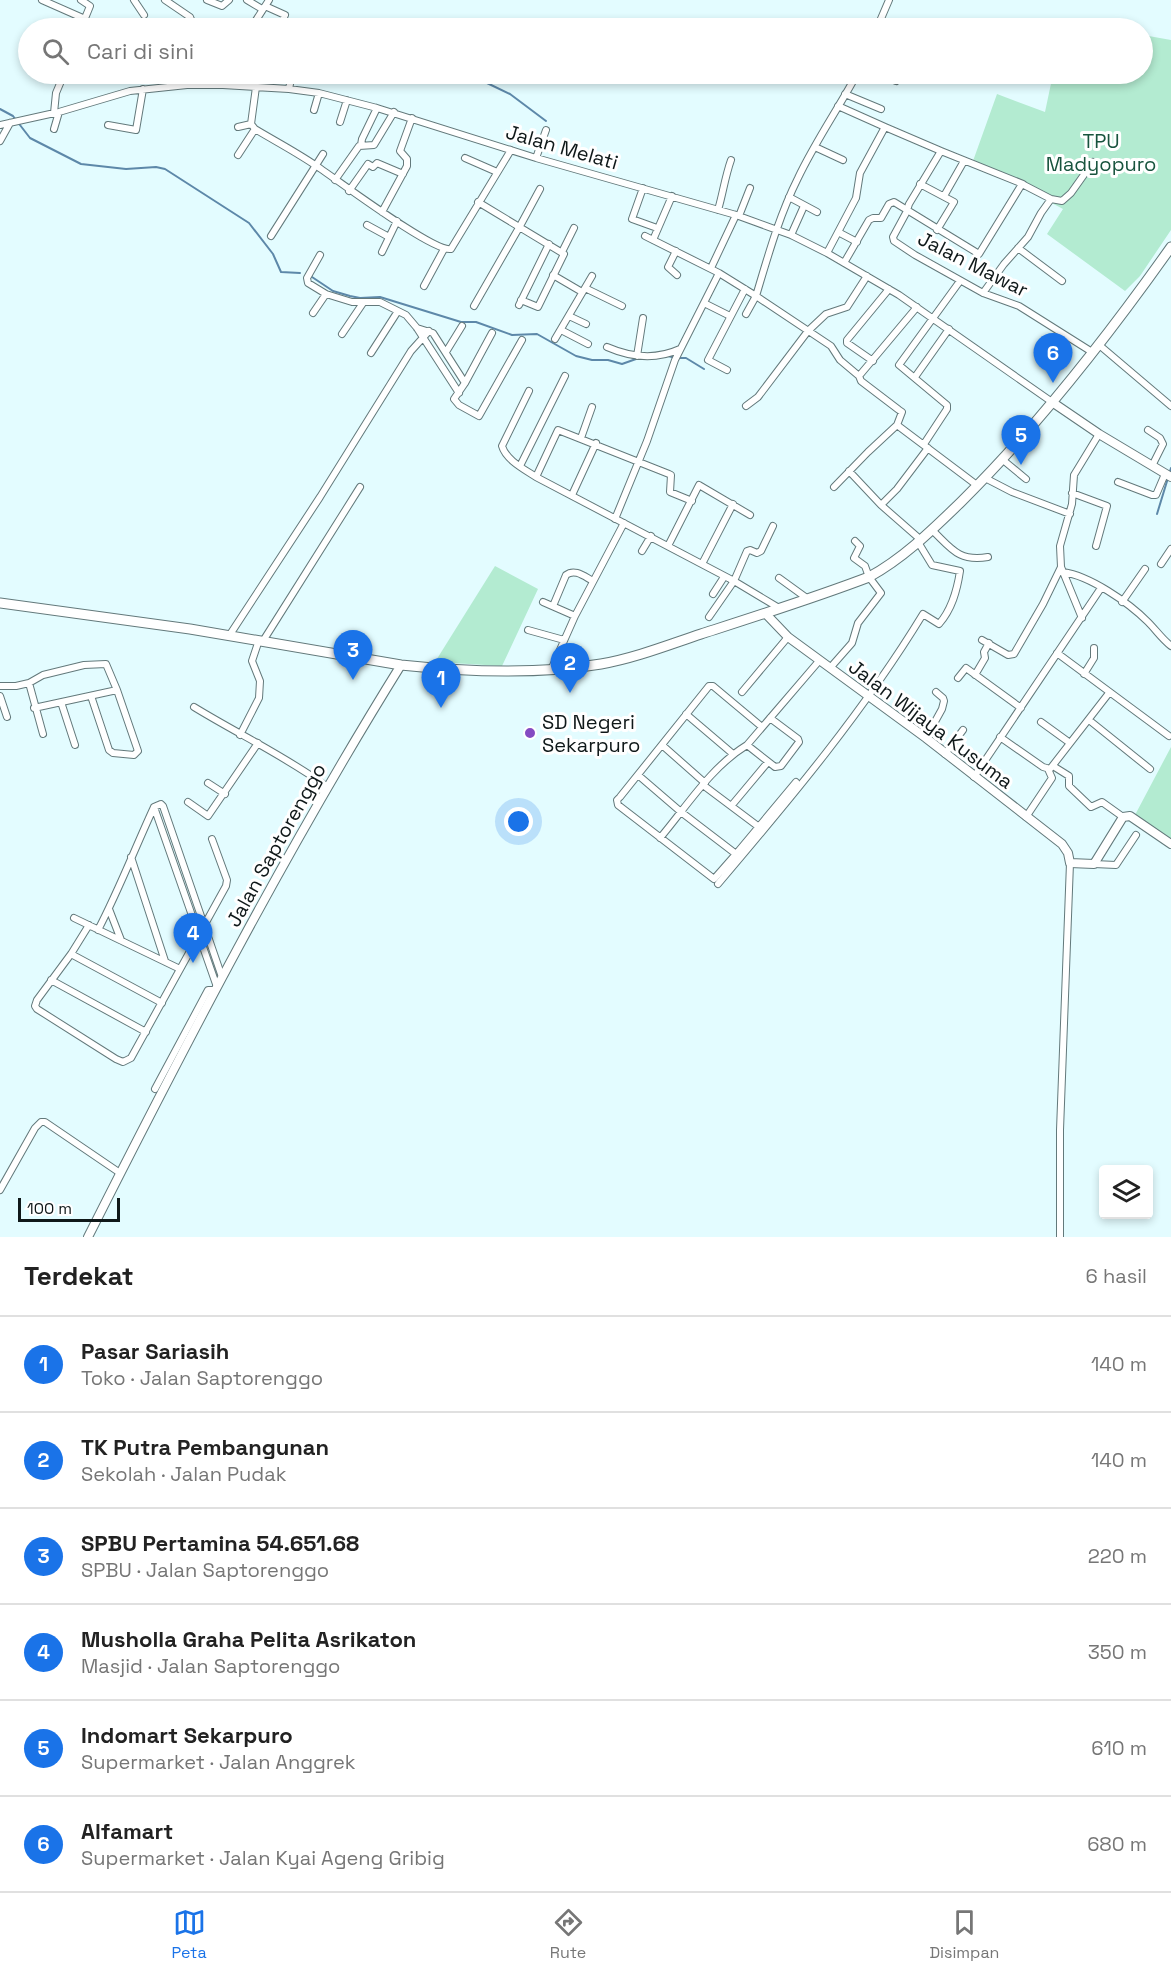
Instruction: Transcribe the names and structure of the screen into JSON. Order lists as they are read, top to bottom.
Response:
{
  "streets": {
    "street": [
      "Jalan Melati",
      "Jalan Mawar",
      "Jalan Wijaya Kusuma",
      "Jalan Saptorenggo"
    ]
  },
  "parks": ["TPU Madyopuro"],
  "places": ["SD Negeri Sekarpuro"],
  "scale_bar": "100 m",
  "page": {
    "search": "Cari di sini",
    "pins": [
      "6",
      "5",
      "3",
      "2",
      "1",
      "4"
    ],
    "scale": "100 m",
    "heading": ["Terdekat", "6 hasil"],
    "list": [
      {
        "mark": "1",
        "name": "Pasar Sariasih",
        "note": "Toko · Jalan Saptorenggo",
        "value": "140 m"
      },
      {
        "mark": "2",
        "name": "TK Putra Pembangunan",
        "note": "Sekolah · Jalan Pudak",
        "value": "140 m"
      },
      {
        "mark": "3",
        "name": "SPBU Pertamina 54.651.68",
        "note": "SPBU · Jalan Saptorenggo",
        "value": "220 m"
      },
      {
        "mark": "4",
        "name": "Musholla Graha Pelita Asrikaton",
        "note": "Masjid · Jalan Saptorenggo",
        "value": "350 m"
      },
      {
        "mark": "5",
        "name": "Indomart Sekarpuro",
        "note": "Supermarket · Jalan Anggrek",
        "value": "610 m"
      },
      {
        "mark": "6",
        "name": "Alfamart",
        "note": "Supermarket · Jalan Kyai Ageng Gribig",
        "value": "680 m"
      }
    ],
    "nav": ["Peta", "Rute", "Disimpan"]
  }
}
